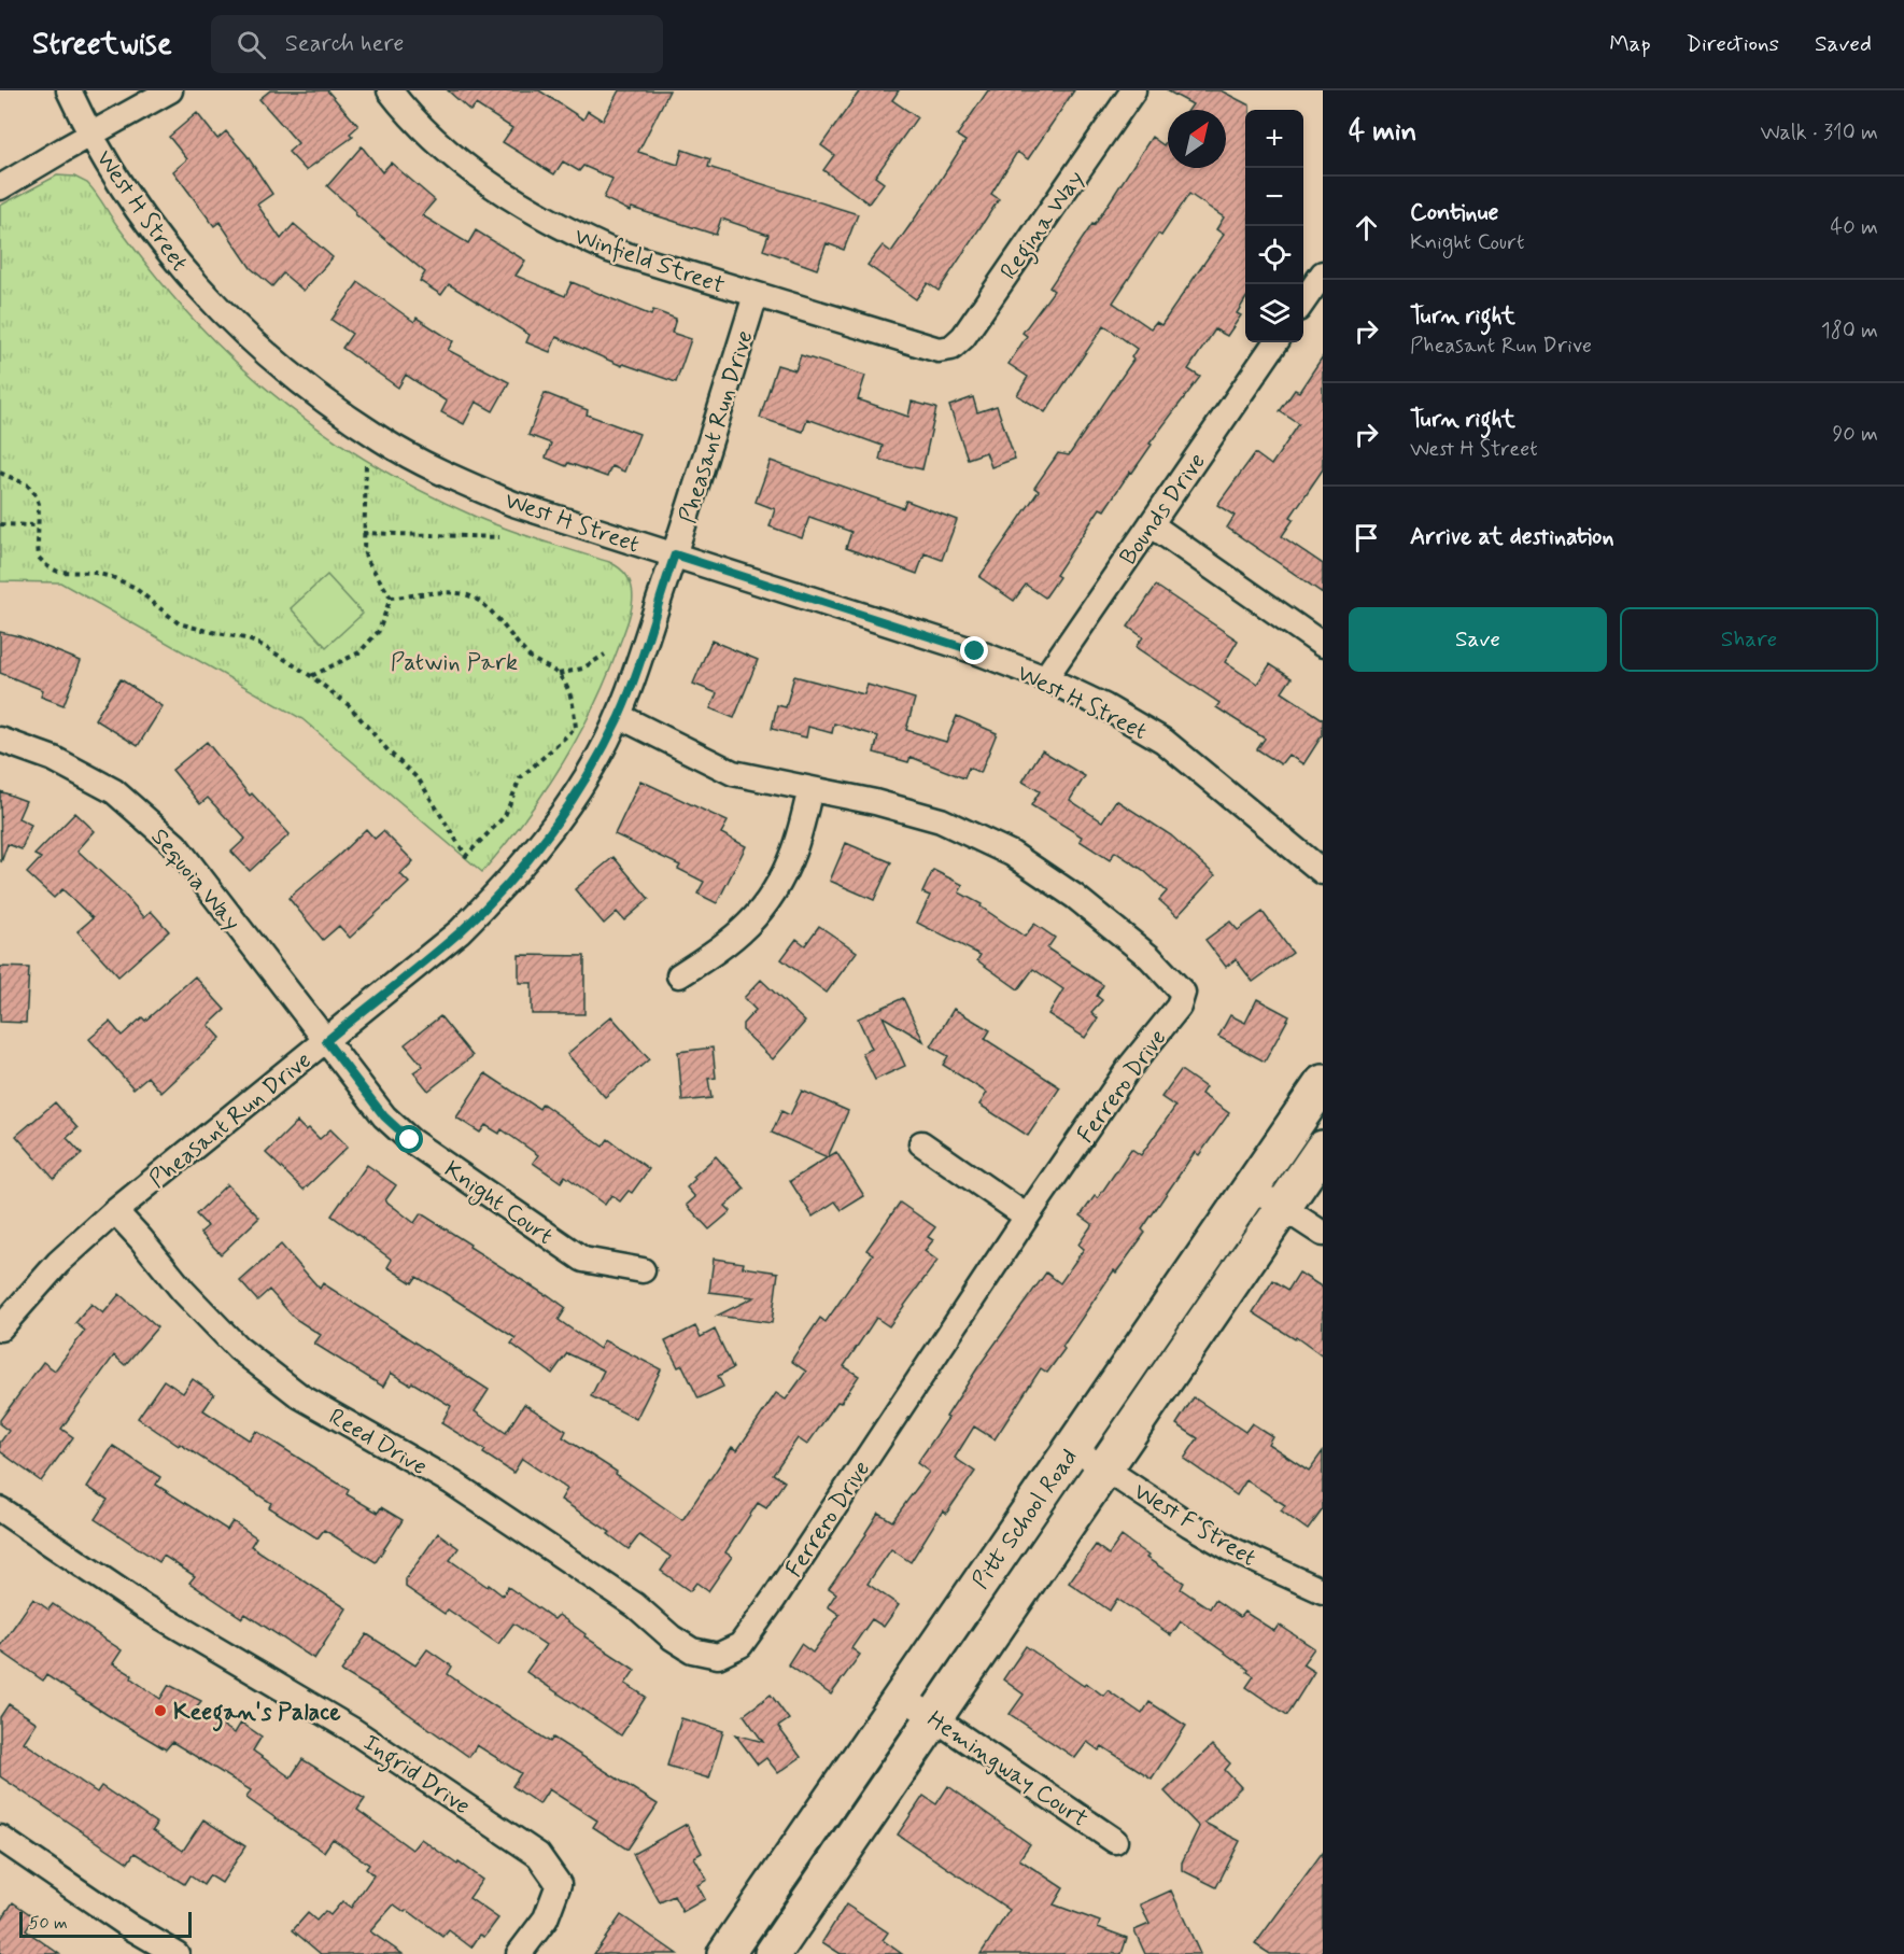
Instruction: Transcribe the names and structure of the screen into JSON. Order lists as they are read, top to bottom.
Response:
{
  "streets": {
    "main road": ["Pitt School Road"],
    "street": [
      "West H Street",
      "Regina Way",
      "Winfield Street",
      "Pheasant Run Drive",
      "Bounds Drive",
      "Sequoia Way",
      "Ferrero Drive",
      "Knight Court",
      "Reed Drive",
      "West F Street",
      "Hemingway Court",
      "Ingrid Drive"
    ]
  },
  "crossings": [
    ["West H Street", "Pheasant Run Drive"],
    ["West H Street", "Bounds Drive"],
    ["Regina Way", "Winfield Street"],
    ["Winfield Street", "Pheasant Run Drive"],
    ["Pheasant Run Drive", "Sequoia Way"],
    ["Pheasant Run Drive", "Ferrero Drive"],
    ["Pheasant Run Drive", "Knight Court"],
    ["Pheasant Run Drive", "Reed Drive"],
    ["Sequoia Way", "Knight Court"],
    ["Ferrero Drive", "Reed Drive"],
    ["Pitt School Road", "West F Street"],
    ["Pitt School Road", "Hemingway Court"]
  ],
  "parks": ["Patwin Park"],
  "places": ["Keegan's Palace"],
  "scale_bar": "50 m",
  "north": "top right",
  "page": {
    "header": "Streetwise",
    "search": "Search here",
    "nav": ["Map", "Directions", "Saved"],
    "heading": ["4 min", "Walk · 310 m"],
    "map_buttons": ["+", "−"],
    "list": [
      ["Continue", "Knight Court", "40 m"],
      ["Turn right", "Pheasant Run Drive", "180 m"],
      ["Turn right", "West H Street", "90 m"],
      "Arrive at destination"
    ],
    "buttons": ["Save", "Share"],
    "scale": "50 m"
  }
}
